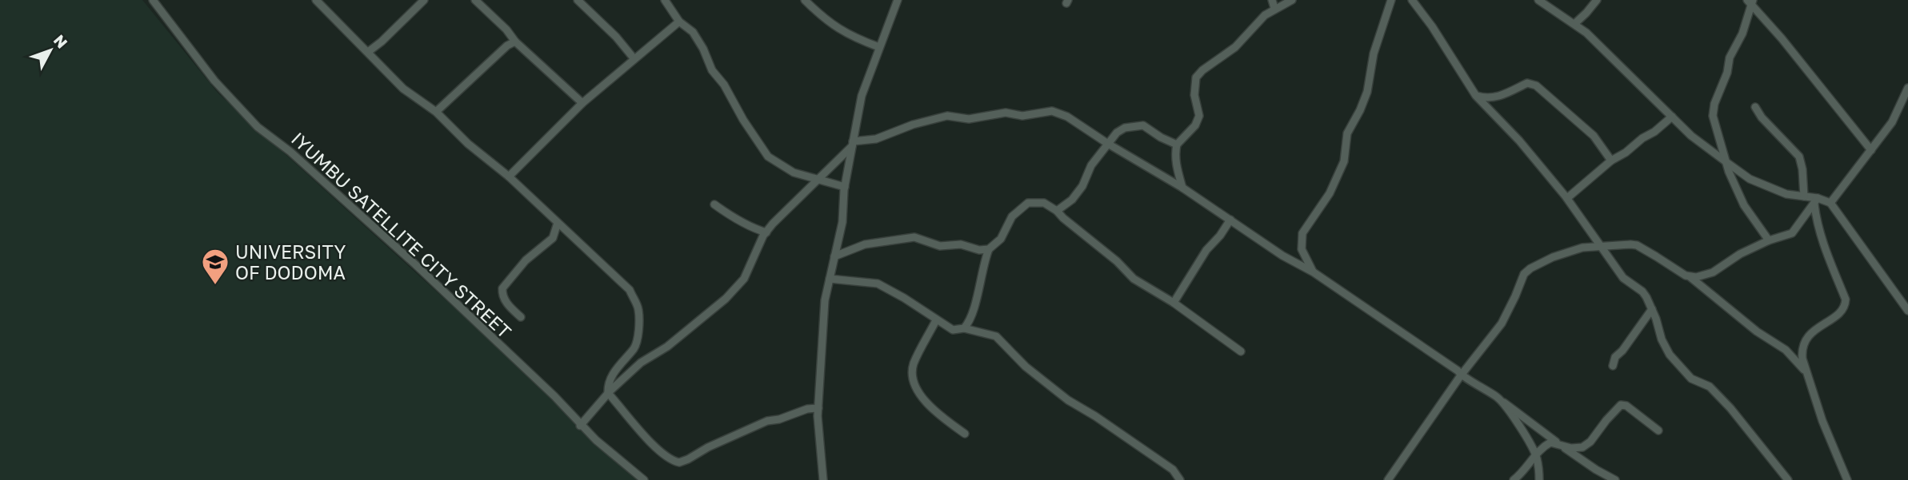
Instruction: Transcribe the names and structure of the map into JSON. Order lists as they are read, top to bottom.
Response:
{
  "streets": {
    "street": ["IYUMBU SATELLITE CITY STREET"]
  },
  "places": {
    "school or university": ["UNIVERSITY OF DODOMA"]
  },
  "north": "top right"
}
